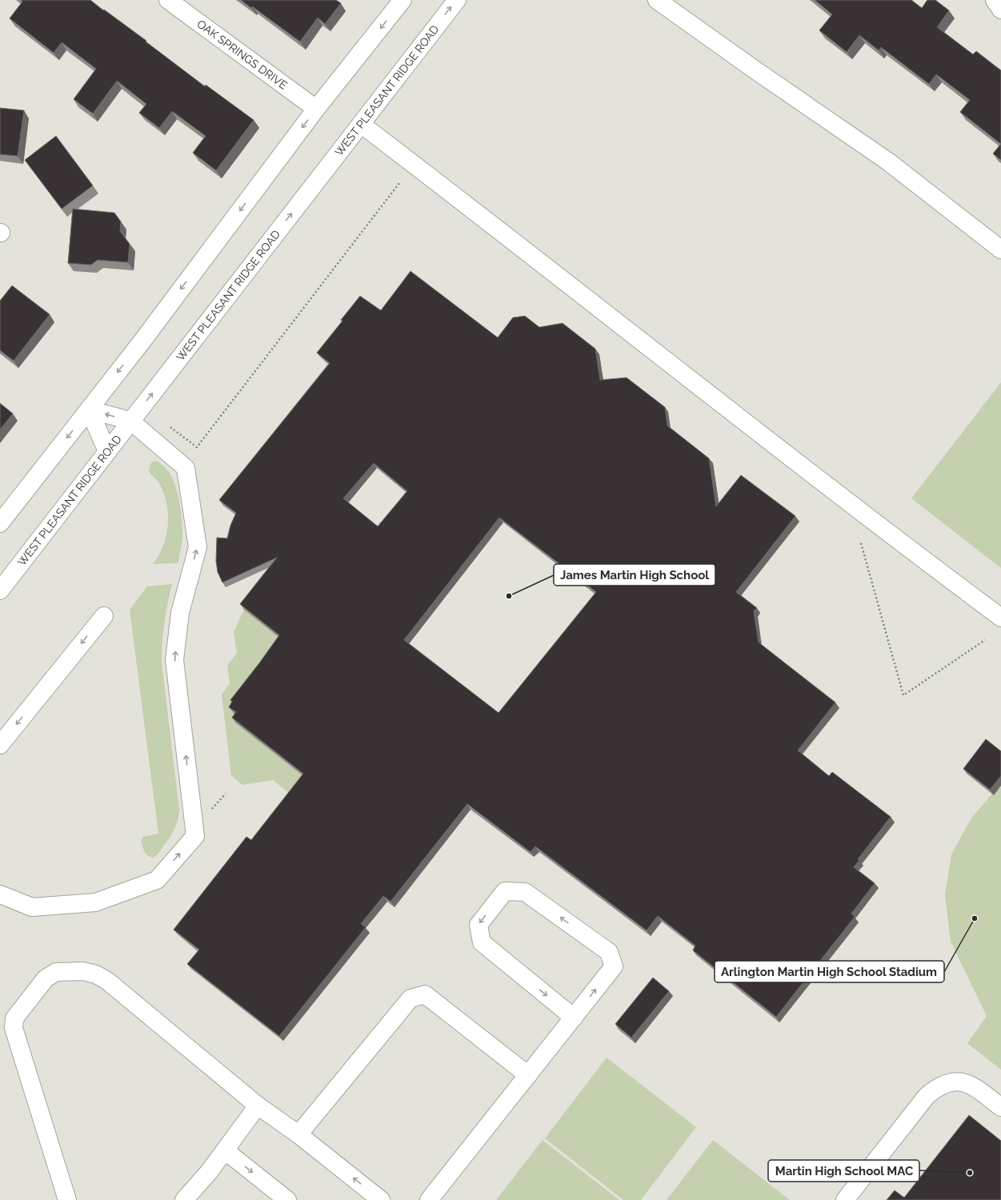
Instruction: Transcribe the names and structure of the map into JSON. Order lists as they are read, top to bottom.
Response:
{
  "streets": {
    "main road": ["OAK SPRINGS DRIVE", "WEST PLEASANT RIDGE ROAD"]
  },
  "places": ["James Martin High School", "Arlington Martin High School Stadium", "Martin High School MAC"]
}
